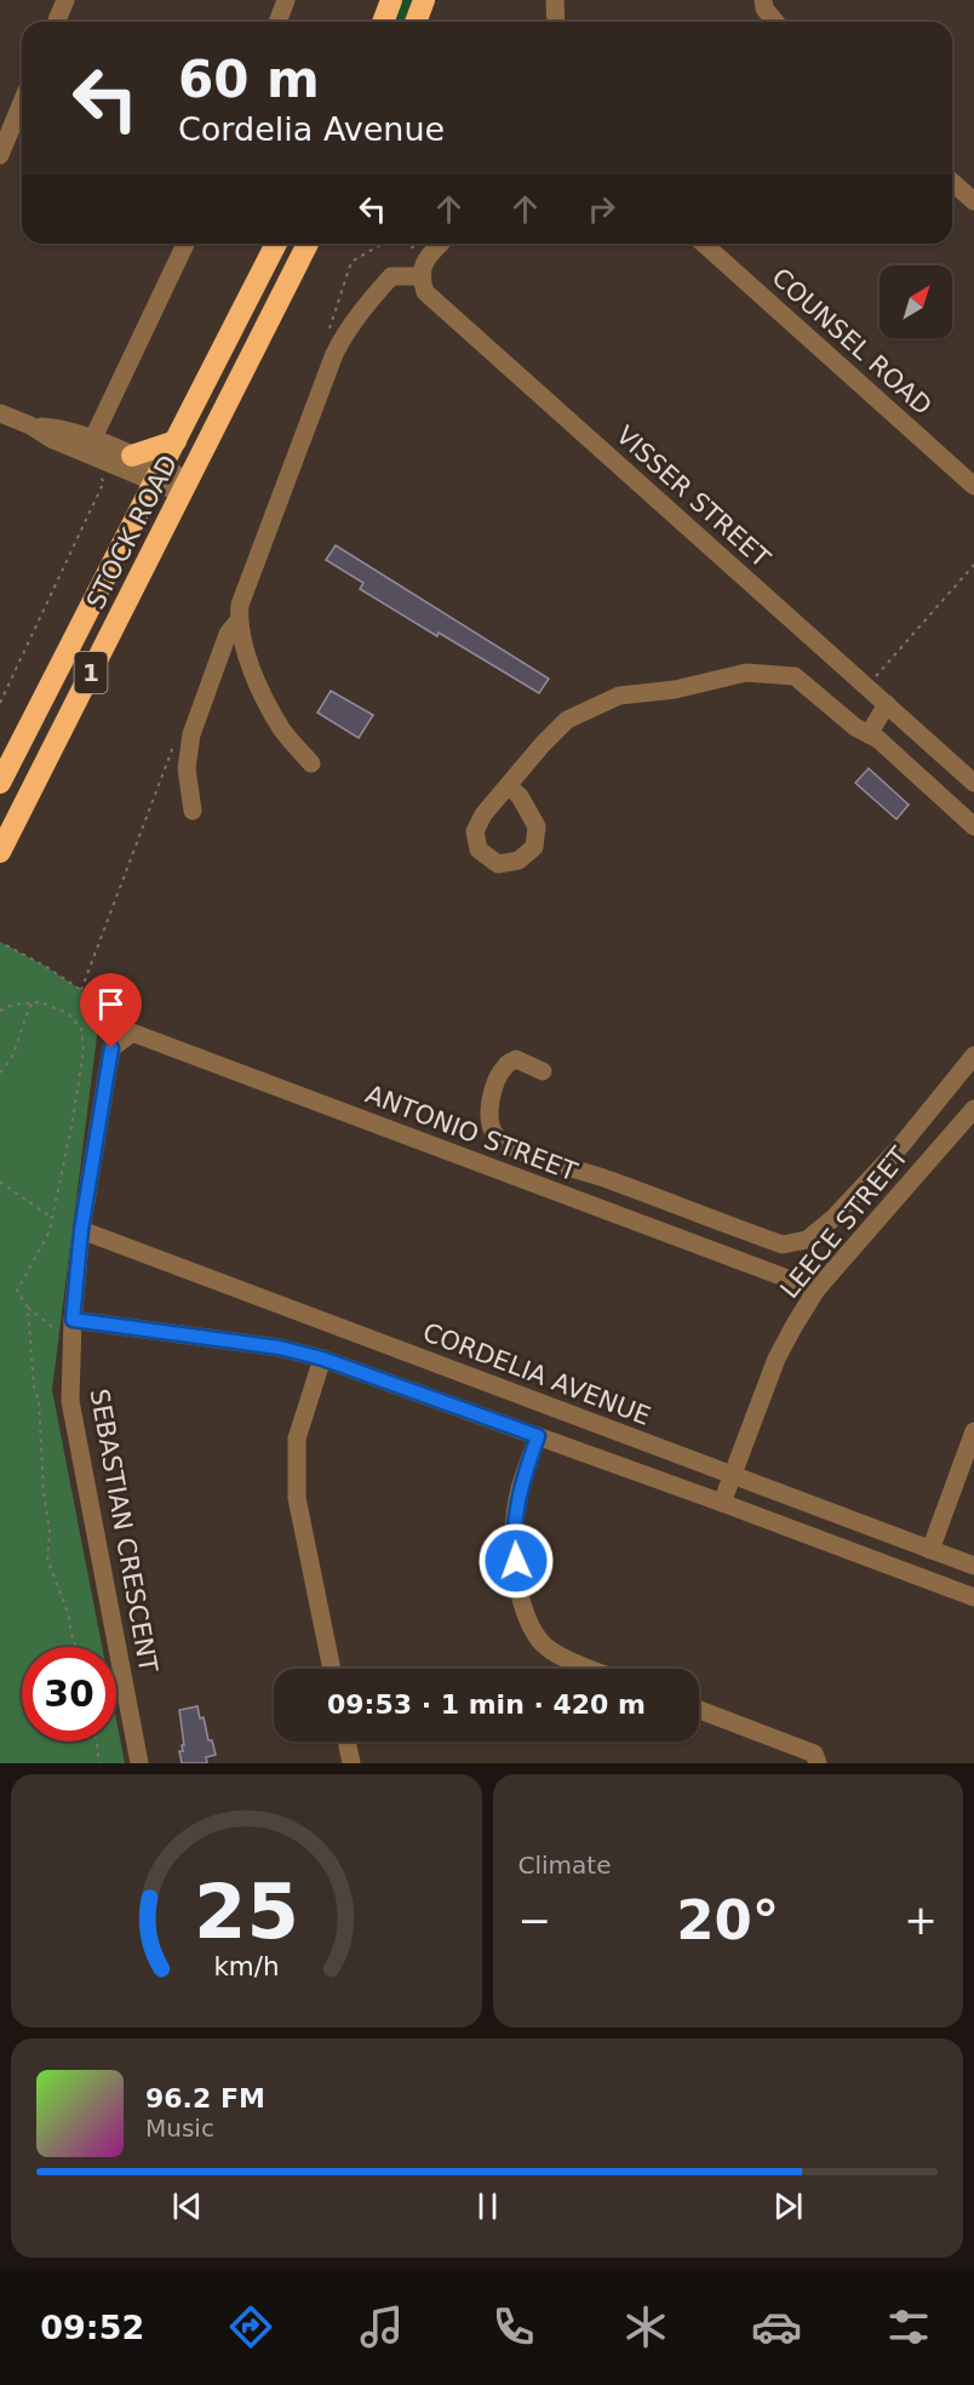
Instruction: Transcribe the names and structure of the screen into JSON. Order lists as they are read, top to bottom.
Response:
{
  "streets": {
    "highway": ["STOCK ROAD", "1"],
    "street": [
      "COUNSEL ROAD",
      "VISSER STREET",
      "ANTONIO STREET",
      "LEECE STREET",
      "CORDELIA AVENUE",
      "SEBASTIAN CRESCENT"
    ]
  },
  "crossings": [
    ["ANTONIO STREET", "LEECE STREET"],
    ["ANTONIO STREET", "SEBASTIAN CRESCENT"],
    ["LEECE STREET", "CORDELIA AVENUE"],
    ["CORDELIA AVENUE", "SEBASTIAN CRESCENT"]
  ],
  "north": "top right",
  "page": {
    "turn": ["60 m", "Cordelia Avenue"],
    "limit": "30",
    "trip": "09:53 · 1 min · 420 m",
    "tile": "Climate",
    "heat": ["−", "20°", "+"],
    "song": ["96.2 FM", "Music"],
    "tabs": "09:52",
    "gauge": ["25", "km/h"]
  }
}
